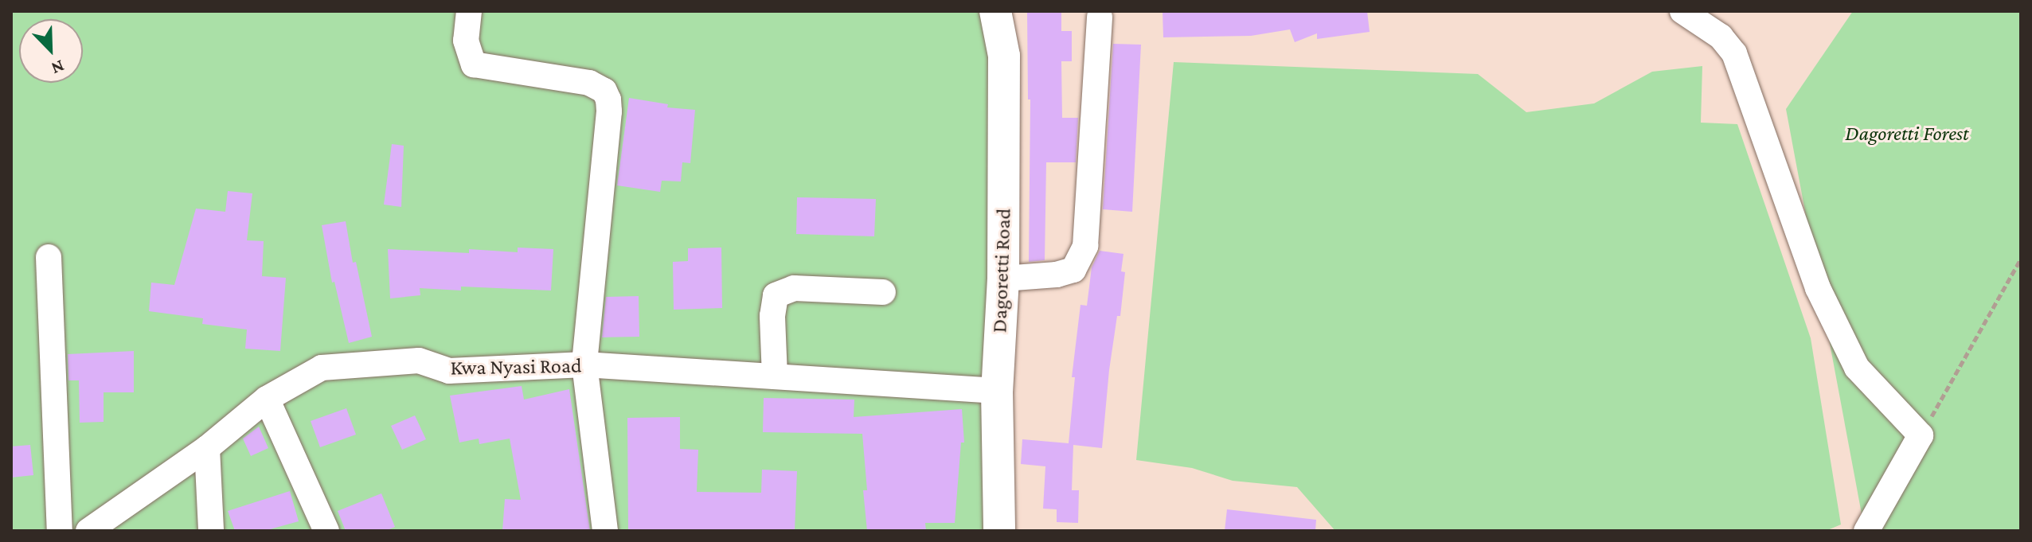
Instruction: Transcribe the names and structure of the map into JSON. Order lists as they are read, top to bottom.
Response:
{
  "streets": {
    "main road": ["Dagoretti Road"],
    "street": ["Kwa Nyasi Road"]
  },
  "crossings": [
    ["Dagoretti Road", "Kwa Nyasi Road"]
  ],
  "parks": ["Dagoretti Forest"],
  "north": "bottom right"
}
